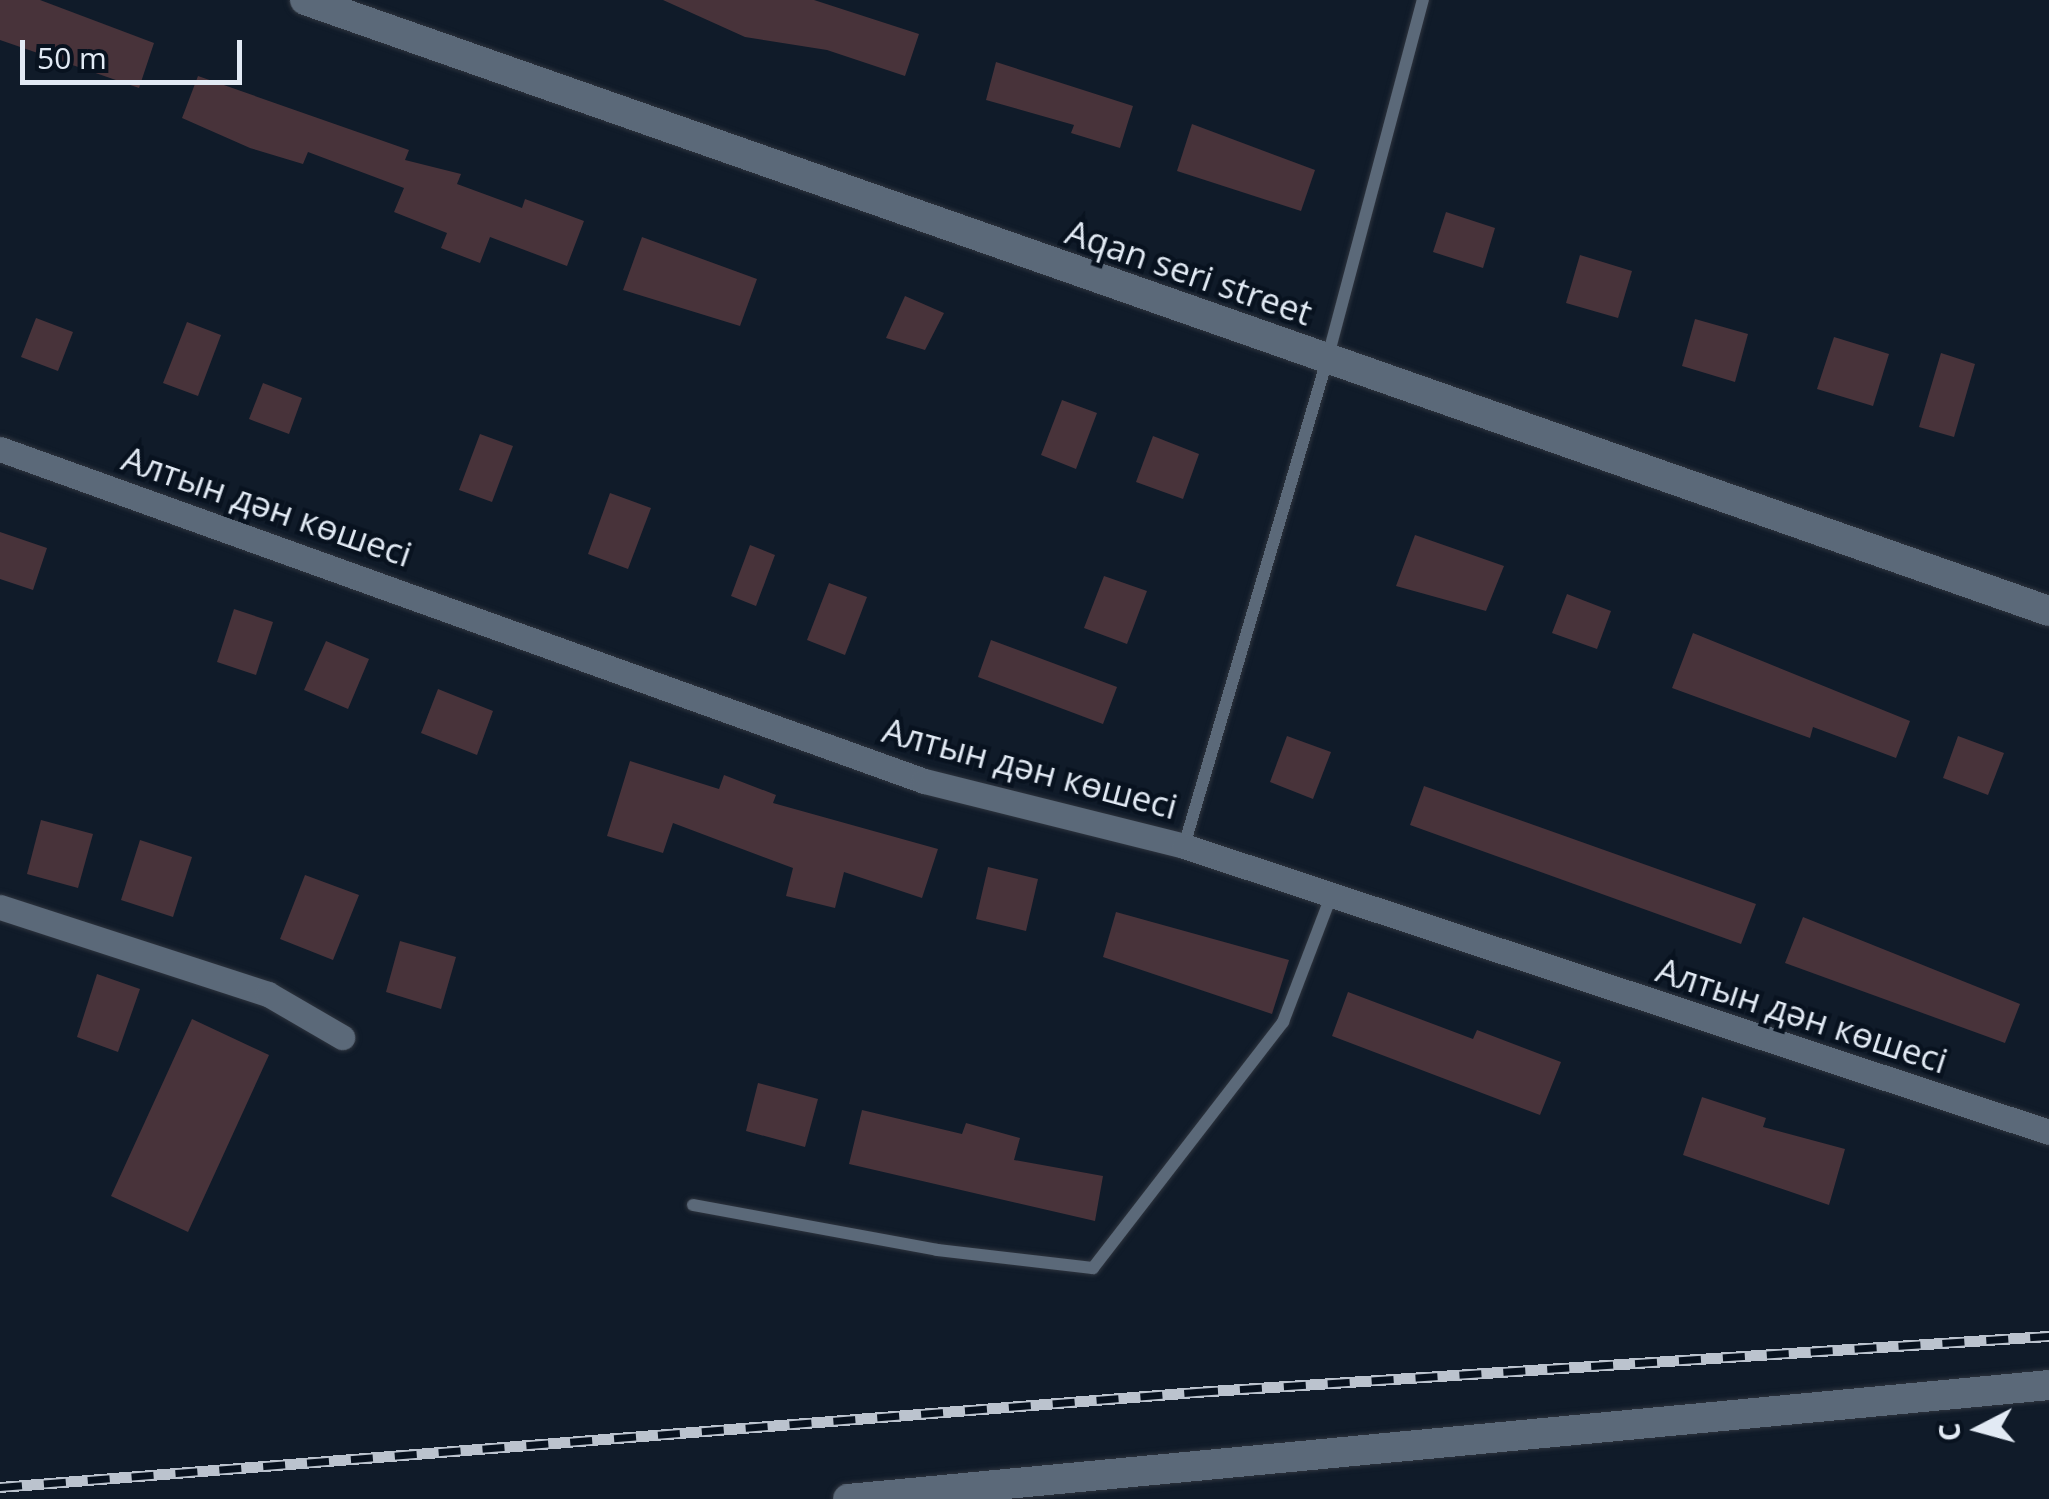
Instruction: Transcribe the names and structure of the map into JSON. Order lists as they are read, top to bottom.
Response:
{
  "streets": {
    "street": ["Aqan seri street", "Алтын дән көшесі"]
  },
  "scale_bar": "50 m",
  "north": "left"
}
